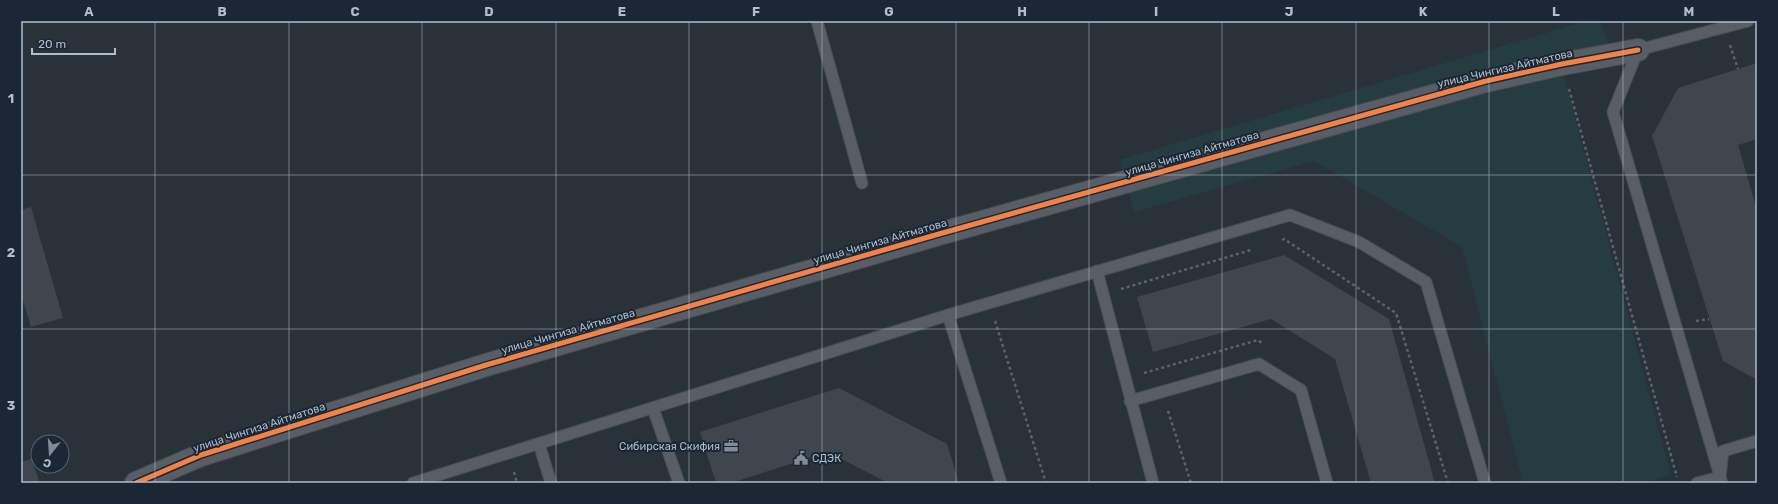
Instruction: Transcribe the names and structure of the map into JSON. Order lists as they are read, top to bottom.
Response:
{
  "streets": {
    "street": ["улица Чингиза Айтматова"]
  },
  "places": {
    "office": ["Сибирская Скифия"],
    "public building": ["СДЭК"]
  },
  "scale_bar": "20 m",
  "north": "bottom",
  "grid": {
    "columns": [
      "A",
      "B",
      "C",
      "D",
      "E",
      "F",
      "G",
      "H",
      "I",
      "J",
      "K",
      "L",
      "M"
    ],
    "rows": ["1", "2", "3"]
  }
}
